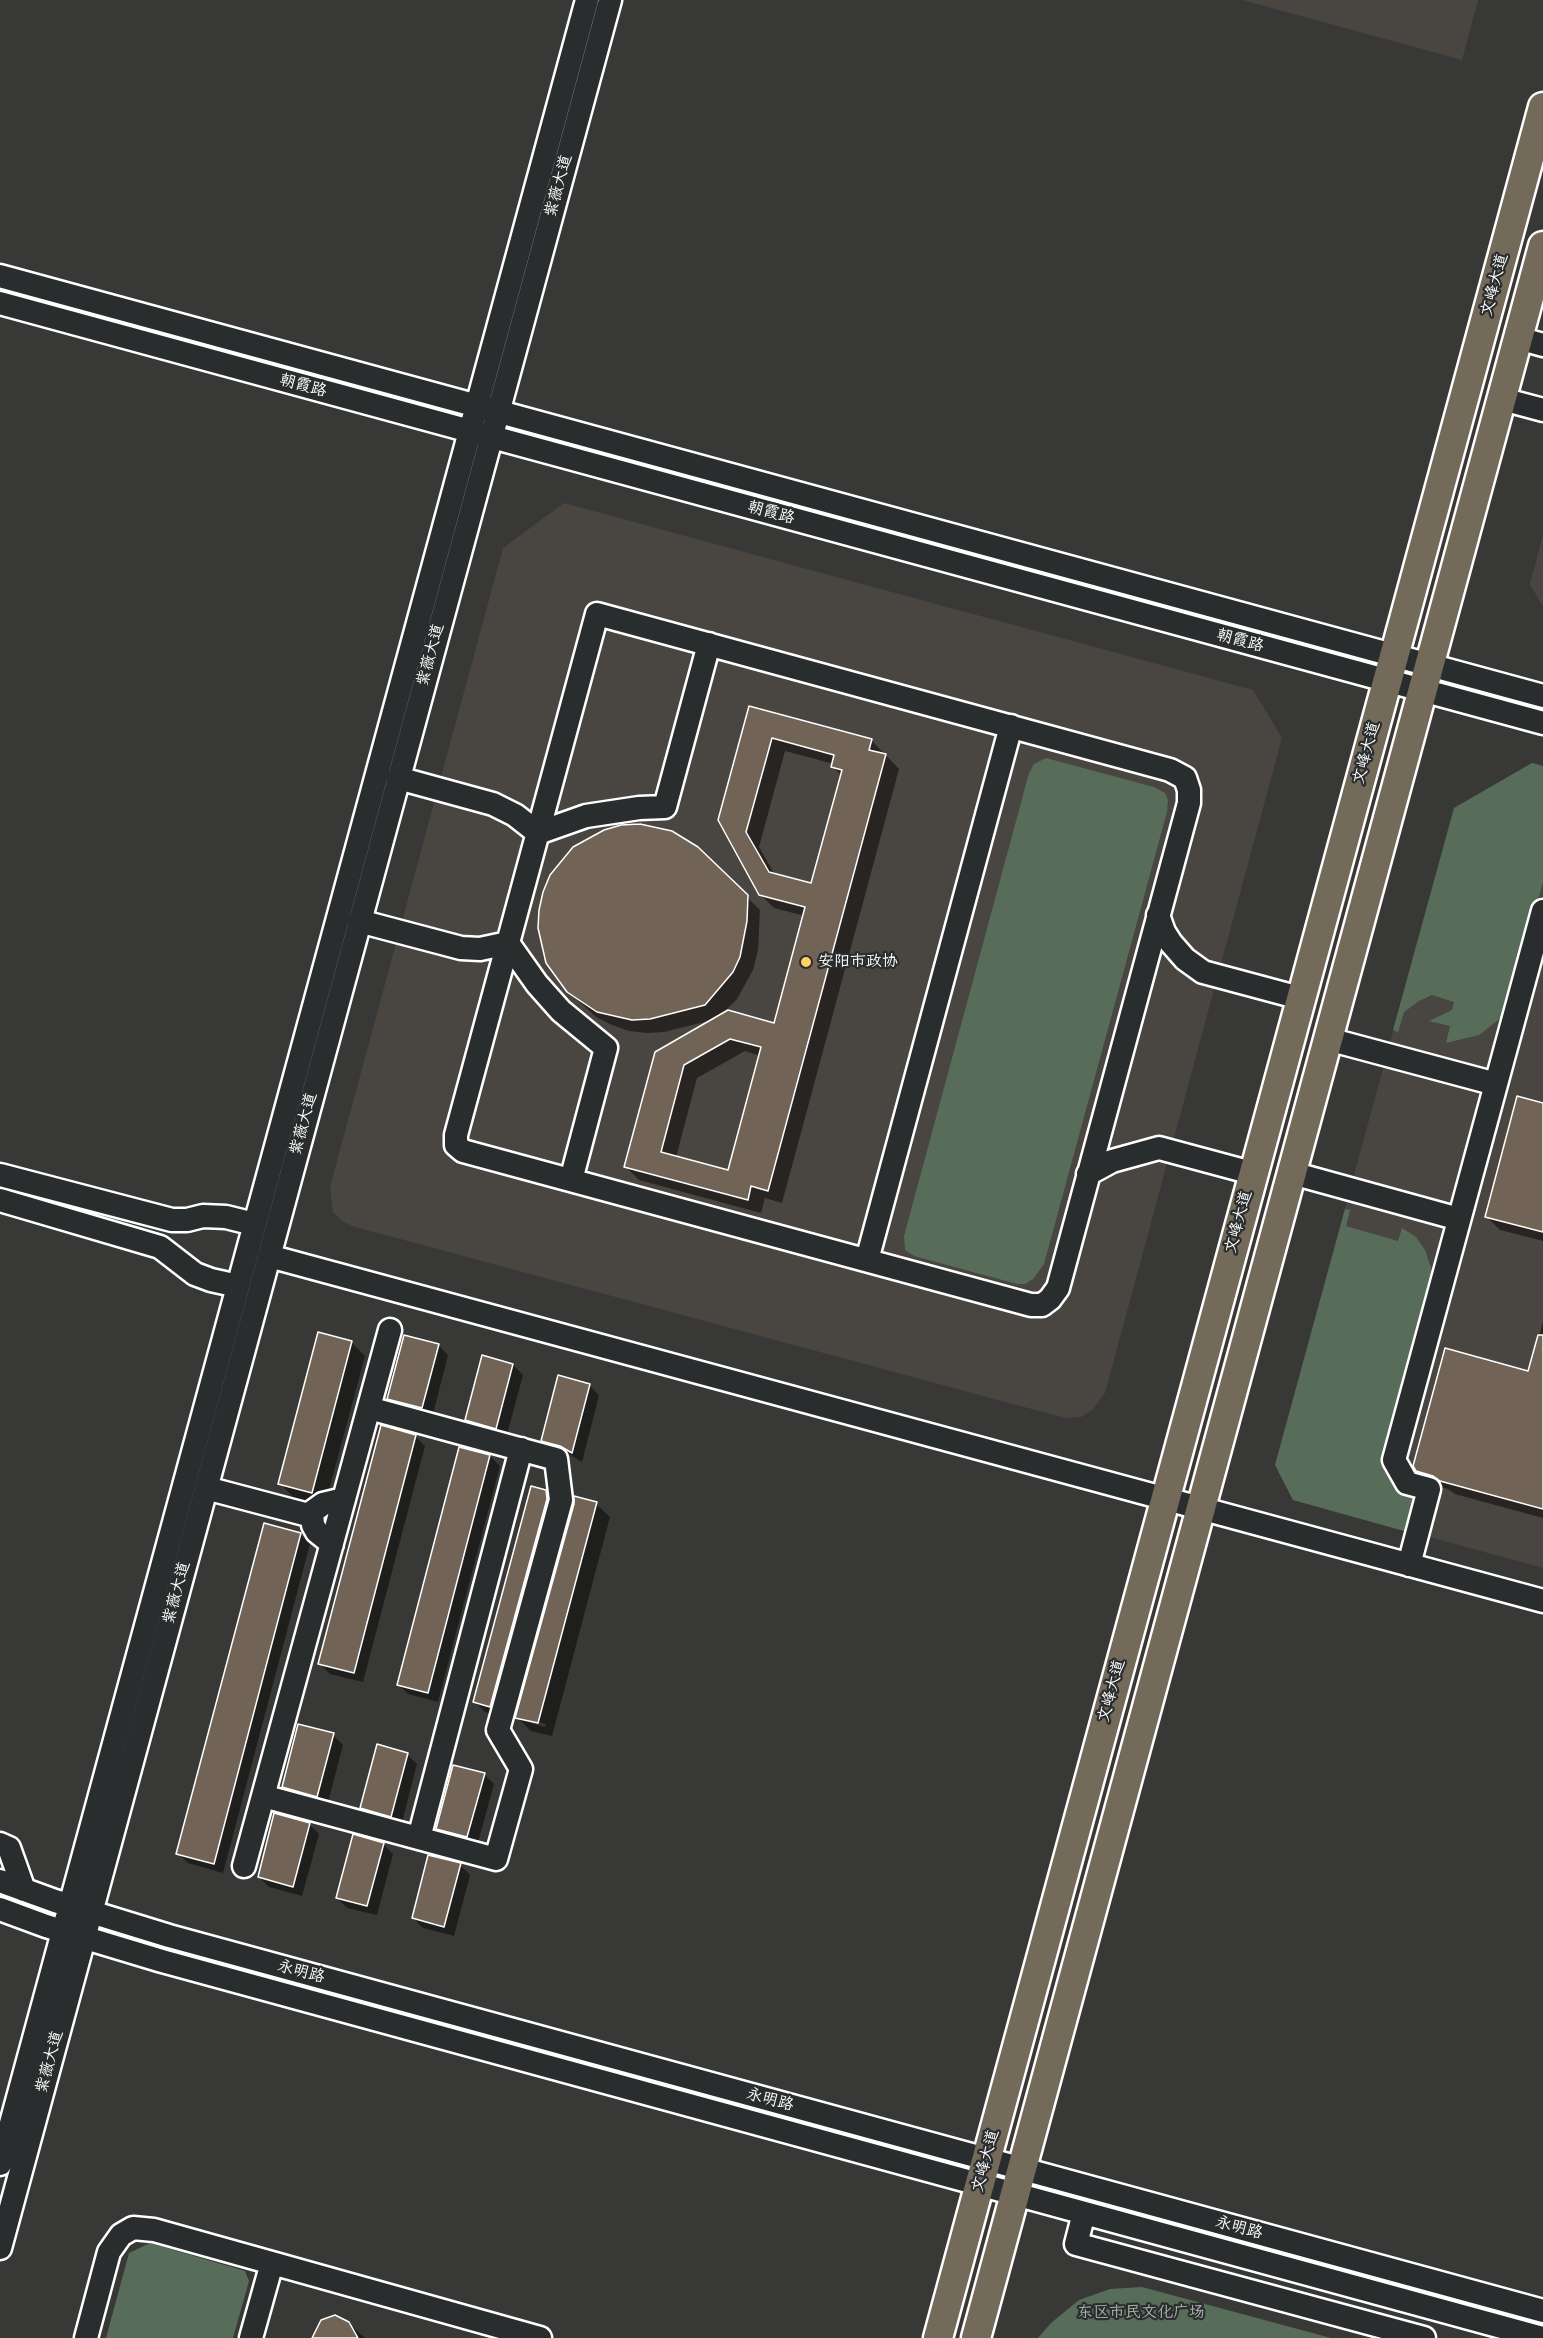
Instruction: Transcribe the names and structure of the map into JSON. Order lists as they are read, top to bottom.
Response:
{
  "streets": {
    "main road": ["文峰大道"],
    "street": ["紫薇大道", "朝霞路", "永明路"]
  },
  "crossings": [
    ["紫薇大道", "朝霞路"],
    ["紫薇大道", "永明路"],
    ["文峰大道", "朝霞路"],
    ["文峰大道", "永明路"]
  ],
  "parks": ["东区市民文化广场"],
  "places": ["安阳市政协"]
}
